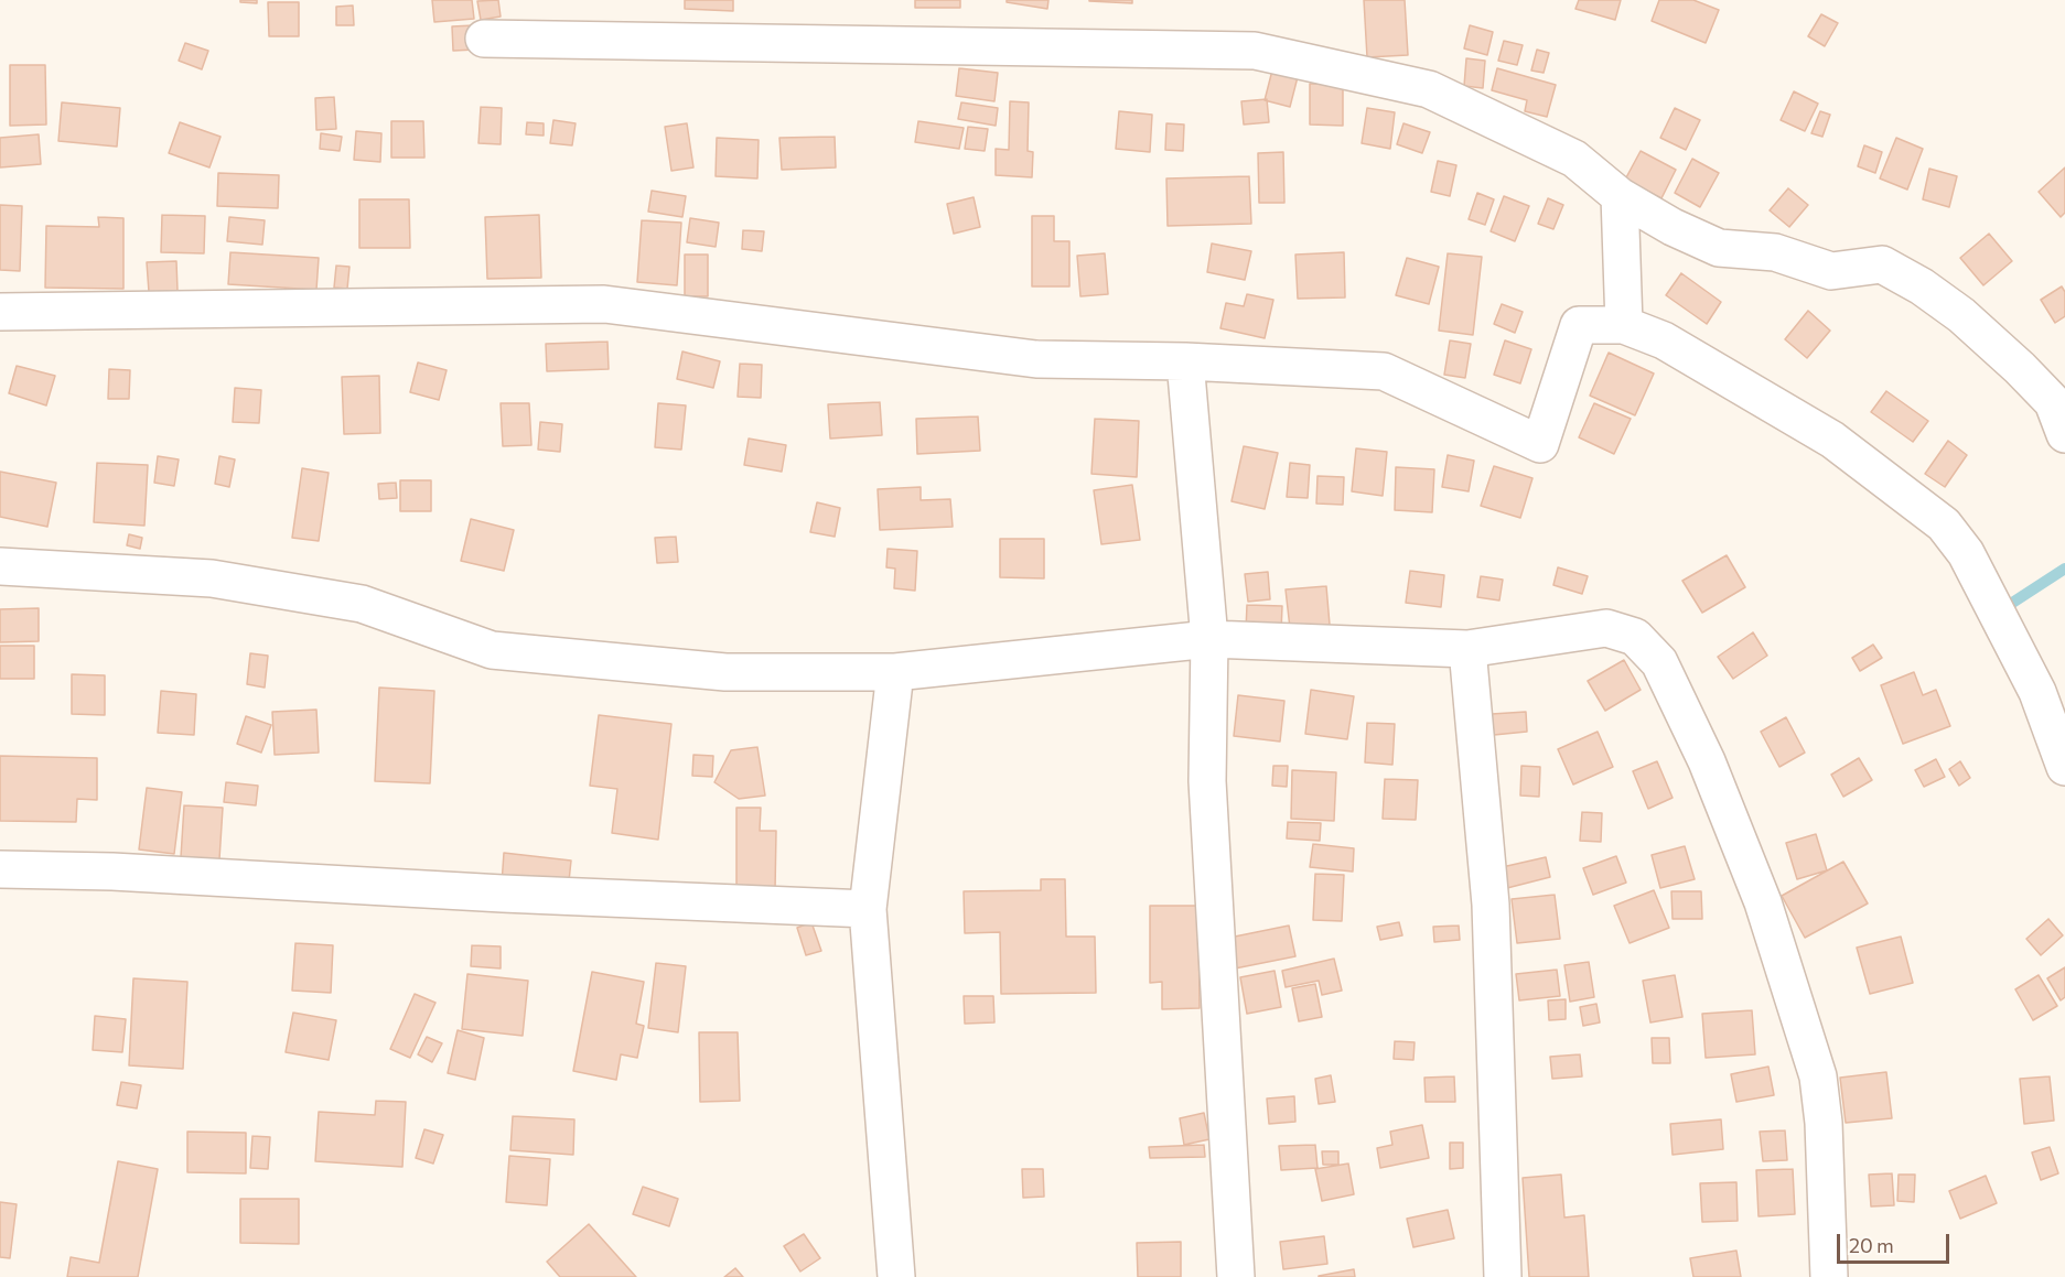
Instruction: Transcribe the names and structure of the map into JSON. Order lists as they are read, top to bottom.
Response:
{
  "scale_bar": "20 m"
}
